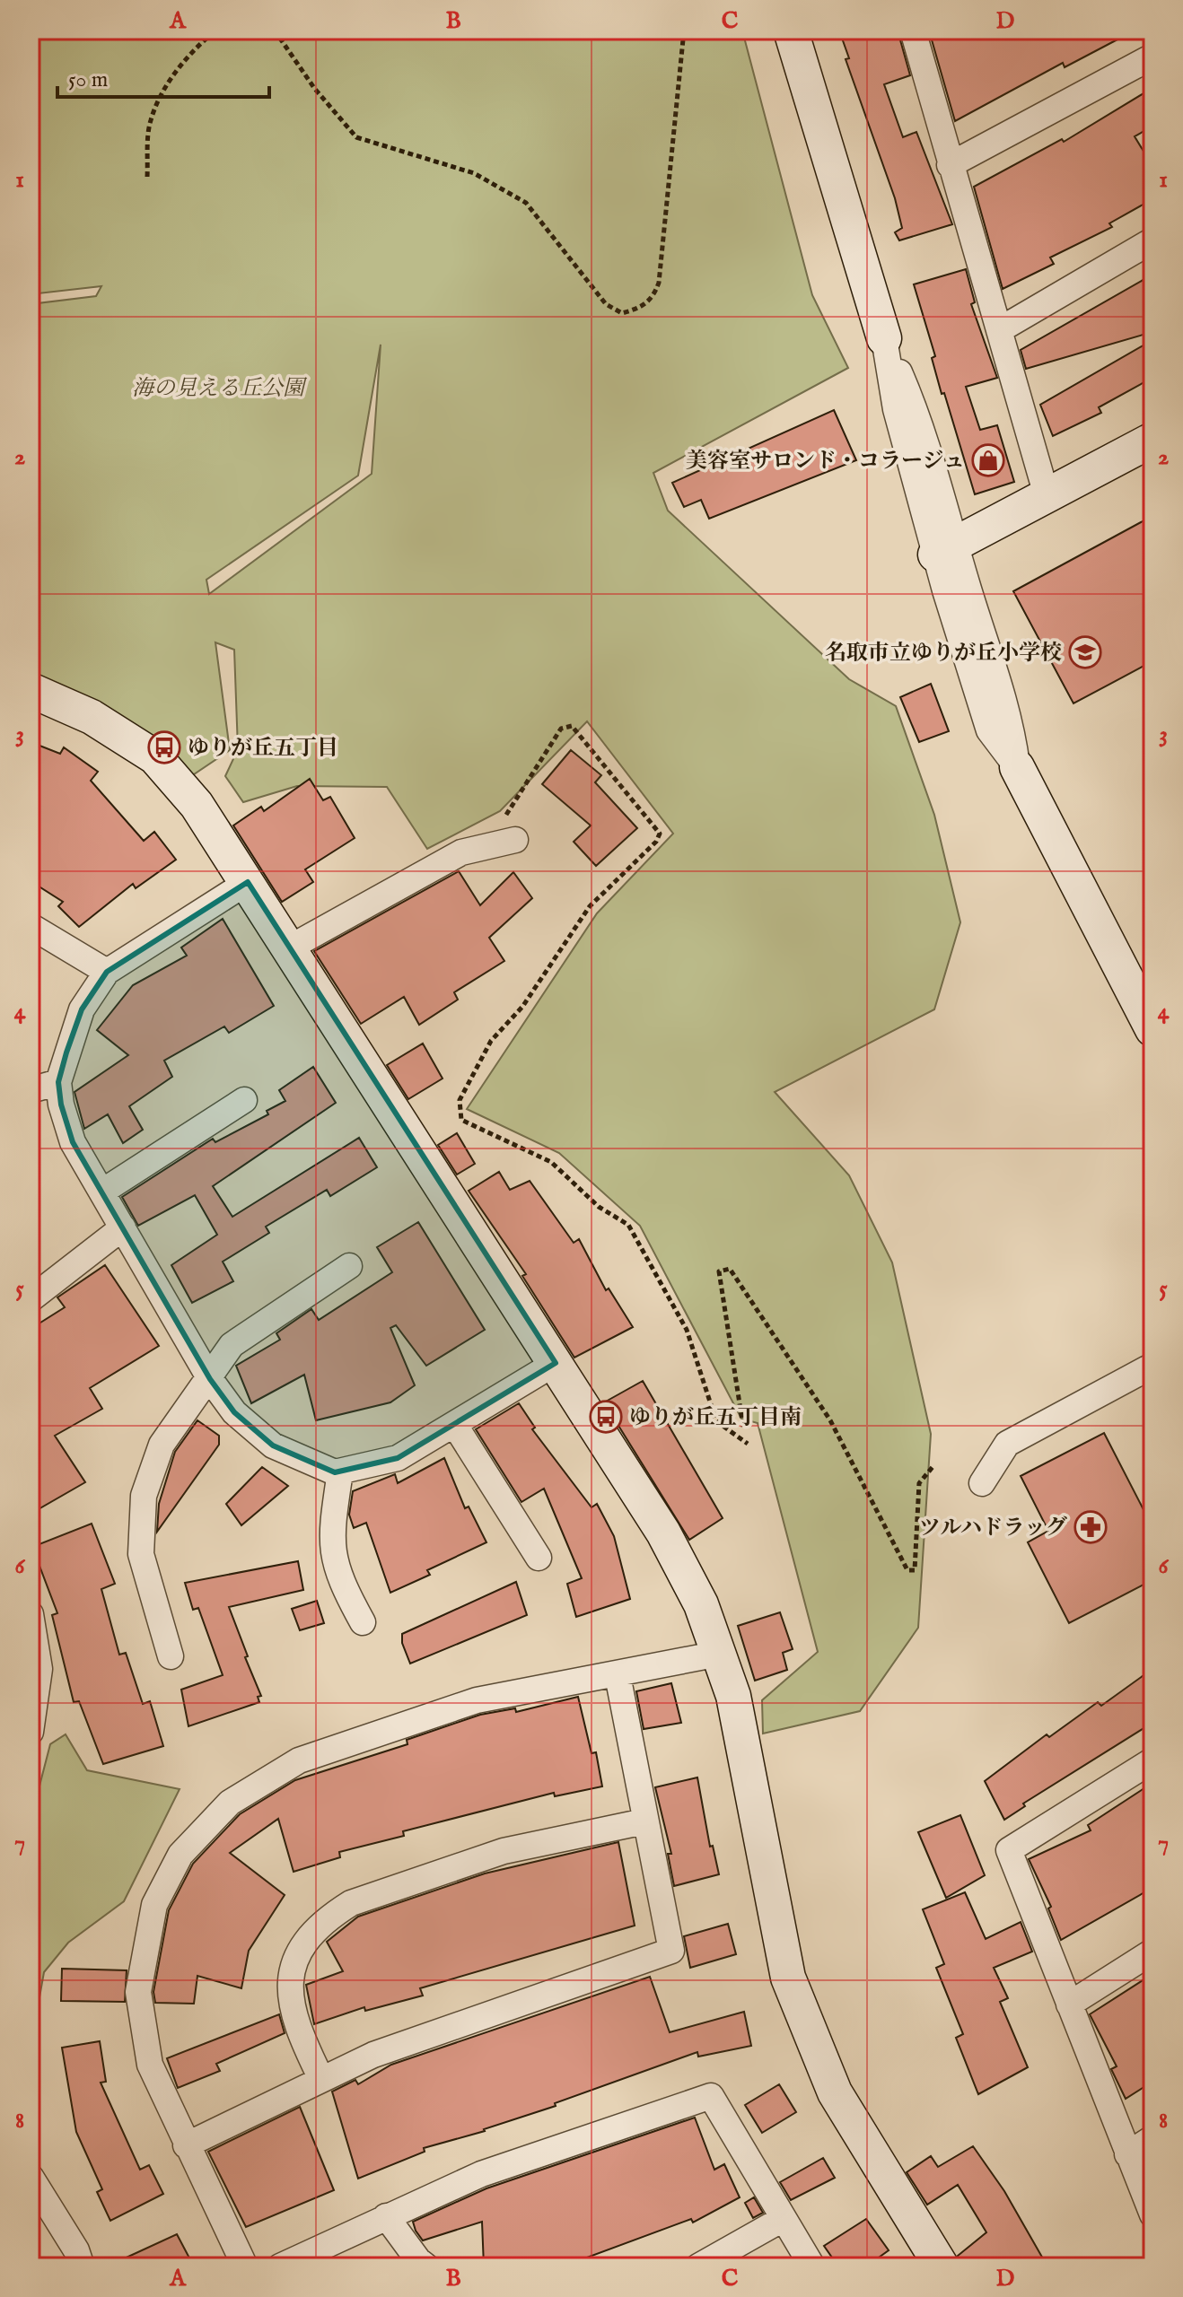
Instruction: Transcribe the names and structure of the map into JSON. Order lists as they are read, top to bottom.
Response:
{
  "parks": ["海の見える丘公園"],
  "places": {
    "shop": ["美容室サロンド・コラージュ"],
    "school or university": ["名取市立ゆりが丘小学校"],
    "bus stop": ["ゆりが丘五丁目", "ゆりが丘五丁目南"],
    "pharmacy": ["ツルハドラッグ"]
  },
  "scale_bar": "50 m",
  "grid": {
    "columns": [
      "A",
      "B",
      "C",
      "D"
    ],
    "rows": [
      "1",
      "2",
      "3",
      "4",
      "5",
      "6",
      "7",
      "8"
    ]
  }
}
